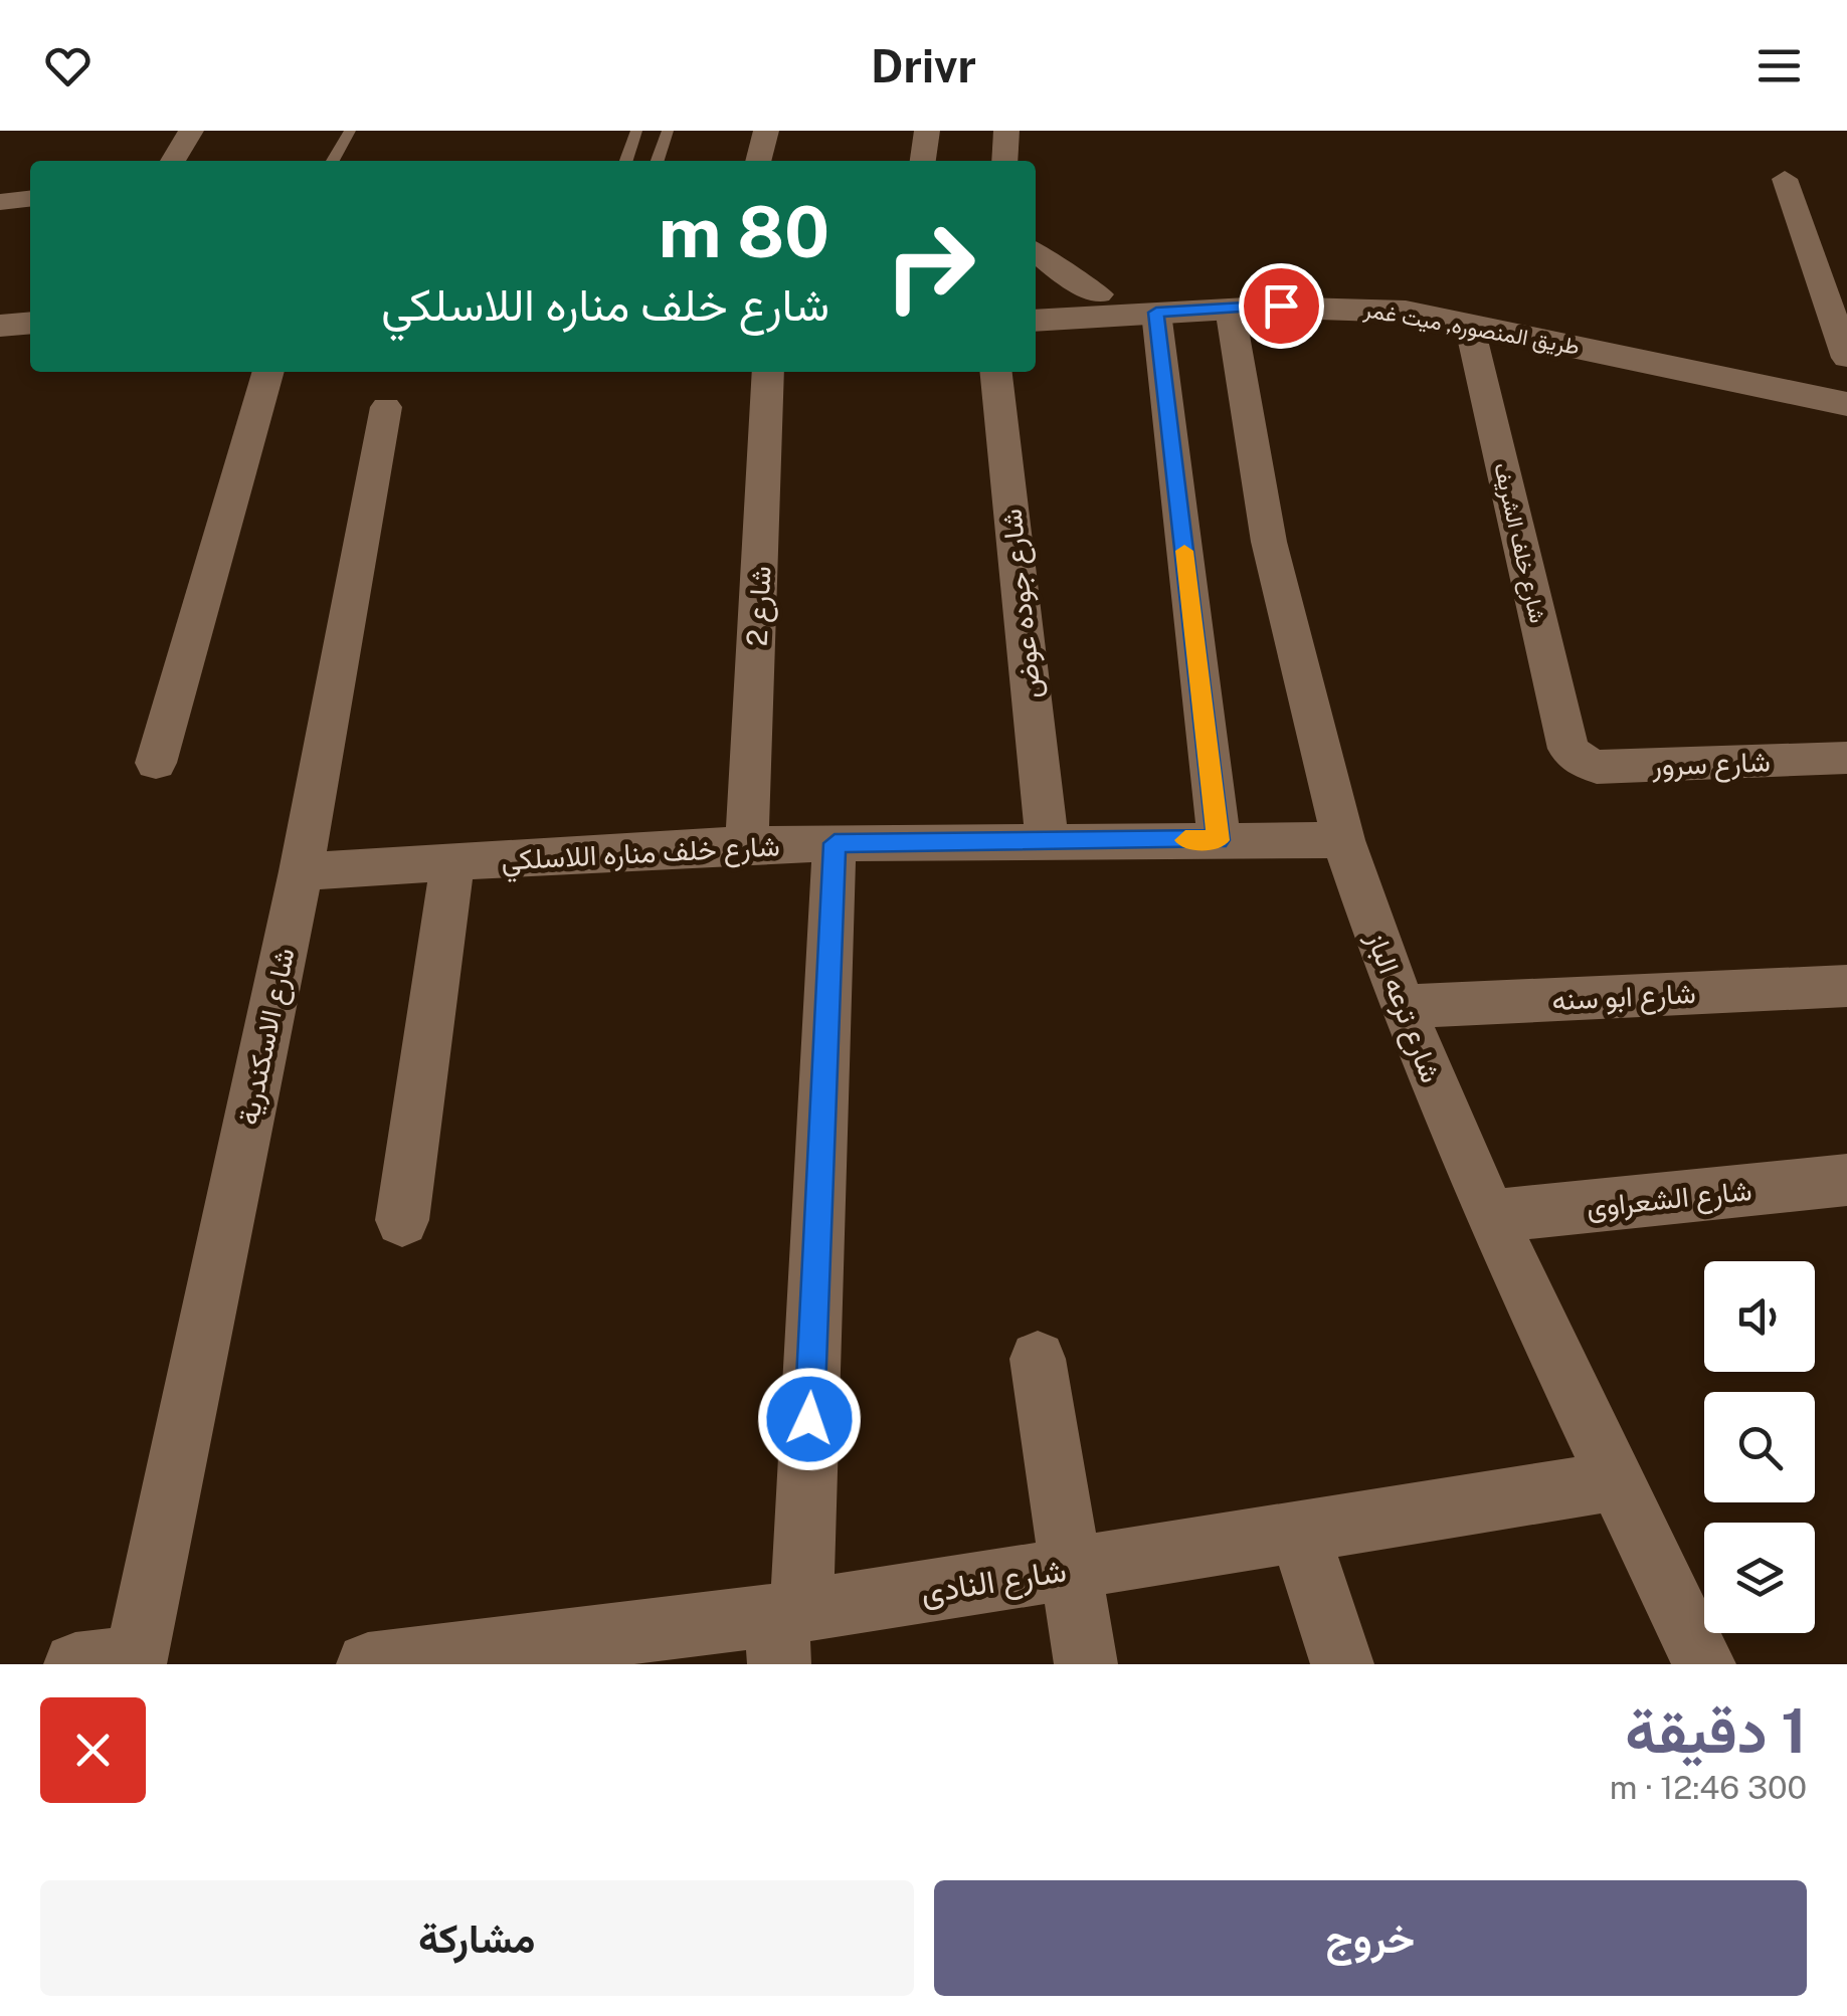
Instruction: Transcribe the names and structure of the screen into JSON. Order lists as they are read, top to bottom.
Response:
{
  "streets": {
    "main road": ["طريق المنصوره, ميت غمر"],
    "street": [
      "شارع خلف الشريف",
      "شارع جوده عوض",
      "شارع 2",
      "شارع سرور",
      "شارع خلف مناره اللاسلكي",
      "شارع ابو سنه",
      "شارع ترعه الباز",
      "شارع الاسكندرية",
      "شارع الشعراوى",
      "شارع النادى"
    ]
  },
  "crossings": [
    ["طريق المنصوره, ميت غمر", "شارع خلف الشريف"],
    ["طريق المنصوره, ميت غمر", "شارع ترعه الباز"],
    ["شارع خلف الشريف", "شارع سرور"],
    ["شارع جوده عوض", "شارع خلف مناره اللاسلكي"],
    ["شارع 2", "شارع خلف مناره اللاسلكي"],
    ["شارع خلف مناره اللاسلكي", "شارع ترعه الباز"],
    ["شارع خلف مناره اللاسلكي", "شارع الاسكندرية"],
    ["شارع ابو سنه", "شارع ترعه الباز"],
    ["شارع ترعه الباز", "شارع الشعراوى"],
    ["شارع ترعه الباز", "شارع النادى"]
  ],
  "page": {
    "header": "Drivr",
    "turn": ["80 m", "شارع خلف مناره اللاسلكي"],
    "heading": ["1 دقيقة", "300 m · 12:46"],
    "buttons": ["خروج", "مشاركة"]
  }
}
